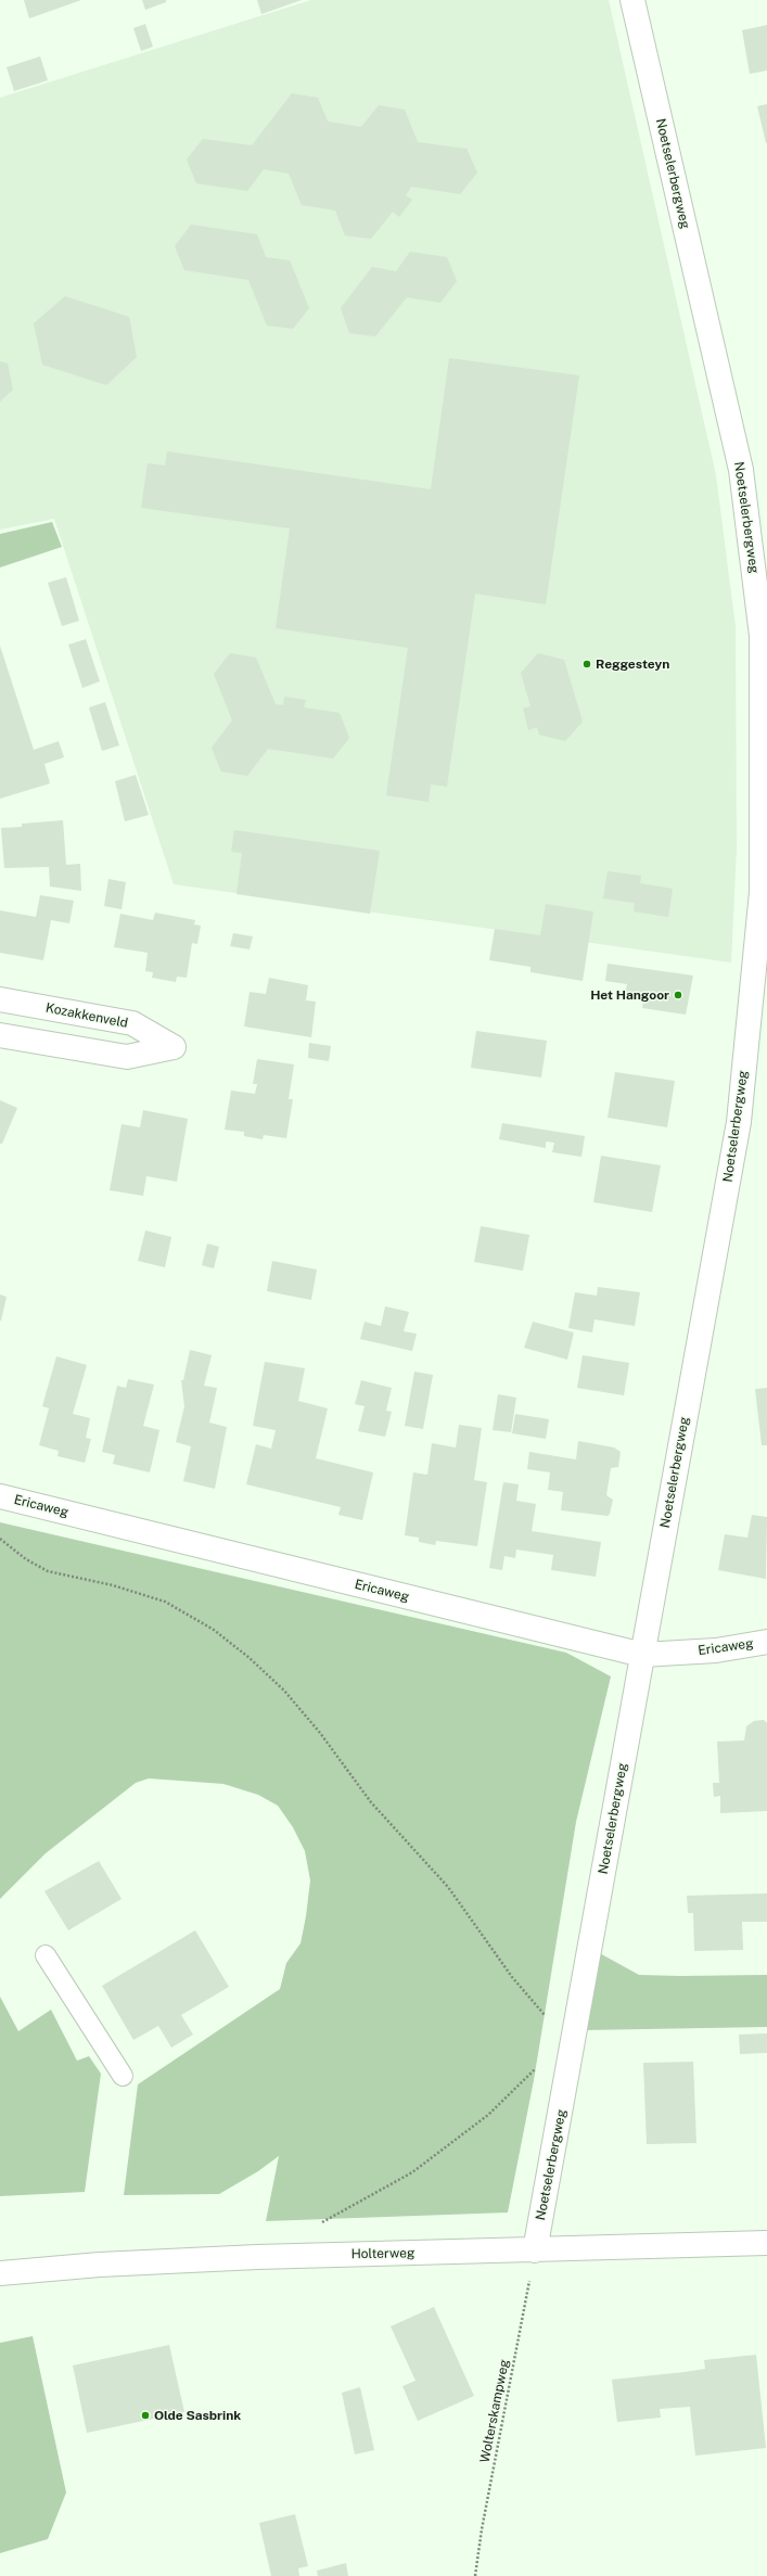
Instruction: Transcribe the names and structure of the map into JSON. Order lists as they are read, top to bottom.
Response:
{
  "streets": {
    "street": [
      "Noetselerbergweg",
      "Kozakkenveld",
      "Ericaweg",
      "Holterweg"
    ],
    "path": ["Wolterskampweg"]
  },
  "crossings": [
    ["Noetselerbergweg", "Ericaweg"],
    ["Noetselerbergweg", "Holterweg"],
    ["Noetselerbergweg", "Wolterskampweg"],
    ["Holterweg", "Wolterskampweg"]
  ],
  "places": ["Reggesteyn", "Het Hangoor", "Olde Sasbrink"]
}
